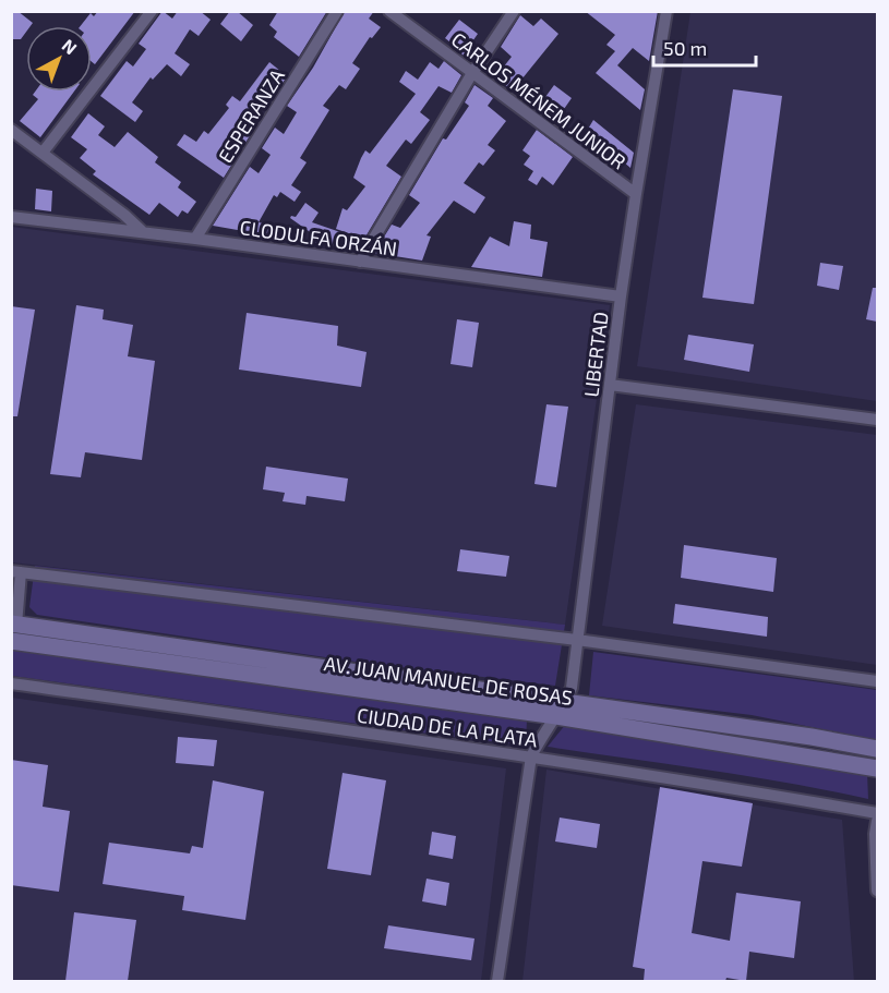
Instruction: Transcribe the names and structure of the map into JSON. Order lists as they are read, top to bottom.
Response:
{
  "streets": {
    "main road": ["AV. JUAN MANUEL DE ROSAS"],
    "street": [
      "CARLOS MÉNEM JUNIOR",
      "ESPERANZA",
      "CLODULFA ORZÁN",
      "LIBERTAD",
      "CIUDAD DE LA PLATA"
    ]
  },
  "crossings": [
    ["CARLOS MÉNEM JUNIOR", "LIBERTAD"],
    ["ESPERANZA", "CLODULFA ORZÁN"],
    ["CLODULFA ORZÁN", "LIBERTAD"],
    ["LIBERTAD", "AV. JUAN MANUEL DE ROSAS"],
    ["LIBERTAD", "CIUDAD DE LA PLATA"]
  ],
  "scale_bar": "50 m",
  "north": "top right"
}
